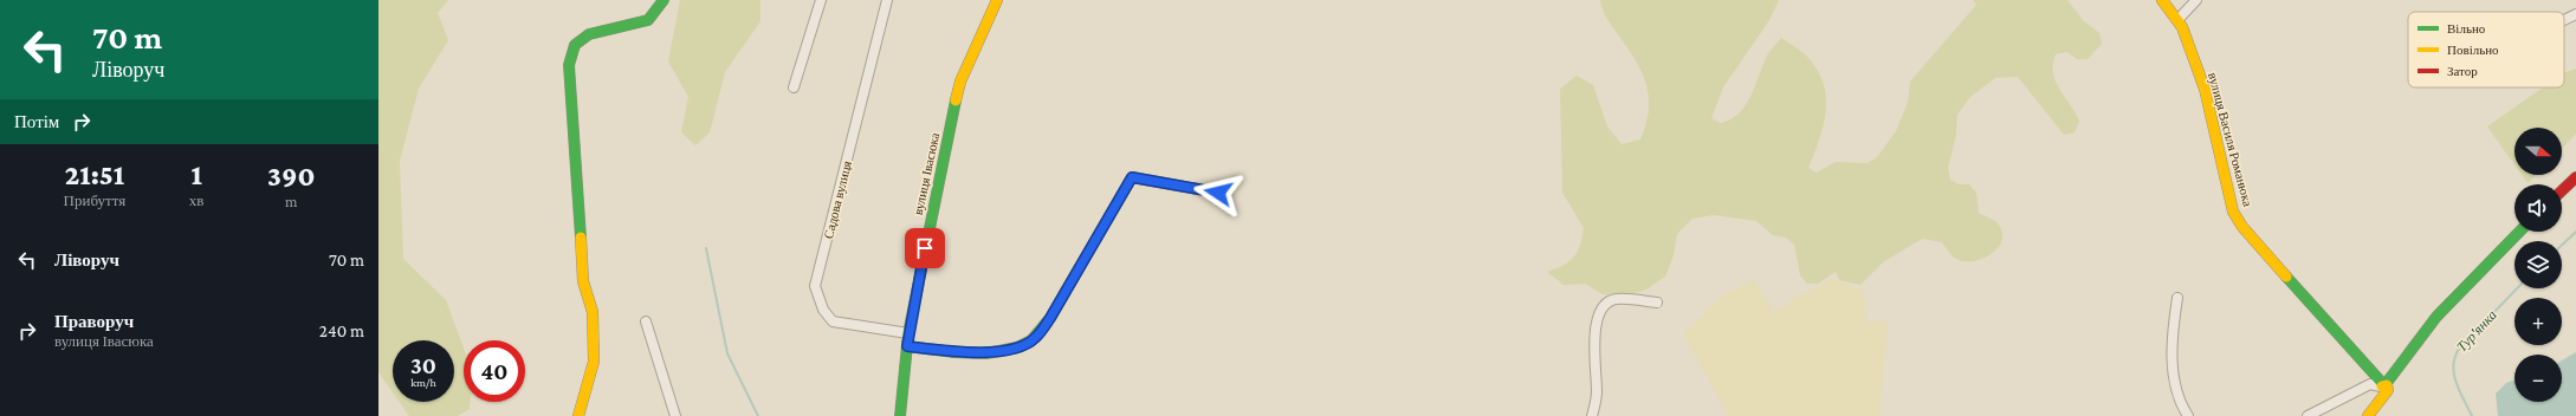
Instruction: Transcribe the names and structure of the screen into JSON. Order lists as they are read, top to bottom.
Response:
{
  "streets": {
    "street": ["вулиця Василя Романюка", "вулиця Івасюка", "Садова вулиця"]
  },
  "crossings": [
    ["вулиця Івасюка", "Садова вулиця"]
  ],
  "water": ["Тур'янка"],
  "legend": ["Вільно", "Повільно", "Затор"],
  "north": "right",
  "page": {
    "turn": ["70 m", "Ліворуч"],
    "then": "Потім",
    "map_buttons": ["+", "−"],
    "eta": [
      "21:51",
      "Прибуття",
      "1",
      "хв",
      "390",
      "m"
    ],
    "list": [
      {
        "name": "Ліворуч",
        "value": "70 m"
      },
      {
        "name": "Праворуч",
        "note": "вулиця Івасюка",
        "value": "240 m"
      }
    ],
    "speed": "30 km/h",
    "limit": "40"
  }
}
